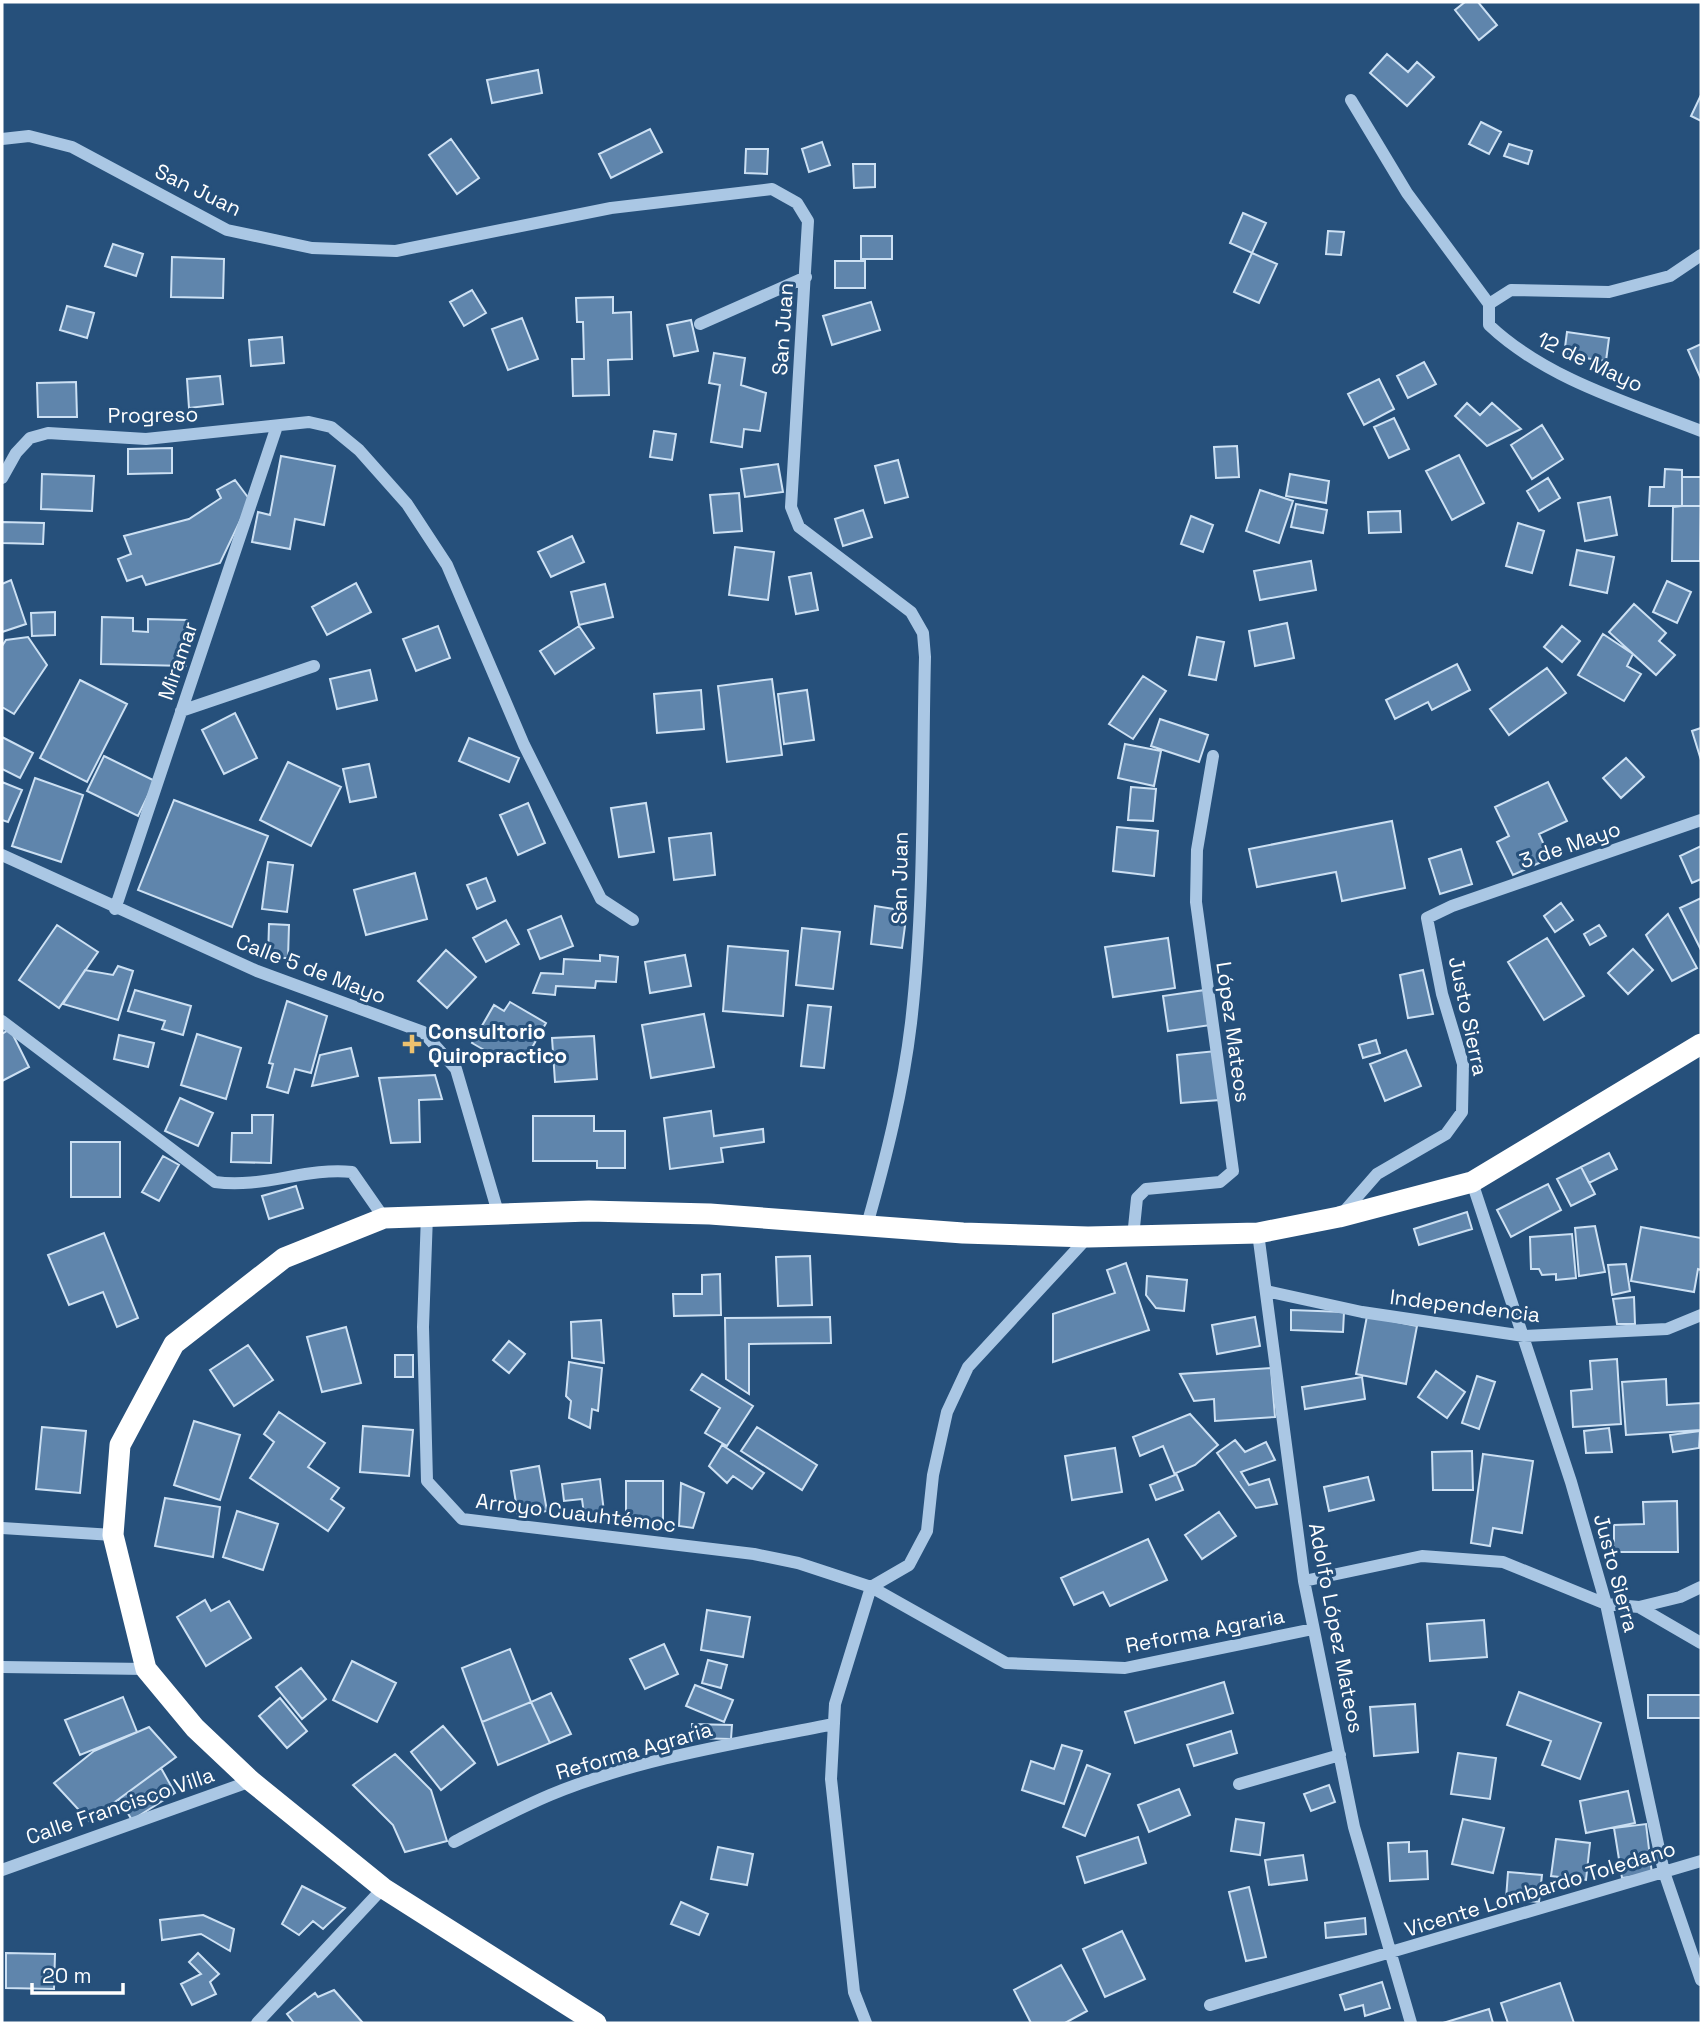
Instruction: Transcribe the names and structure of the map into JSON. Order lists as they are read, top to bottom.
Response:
{
  "streets": {
    "street": [
      "San Juan",
      "12 de Mayo",
      "Progreso",
      "Miramar",
      "3 de Mayo",
      "Calle 5 de Mayo",
      "Justo Sierra",
      "López Mateos",
      "Independencia",
      "Arroyo Cuauhtémoc",
      "Adolfo López Mateos",
      "Reforma Agraria",
      "Calle Francisco Villa",
      "Vicente Lombardo Toledano"
    ]
  },
  "crossings": [
    ["Progreso", "Miramar"],
    ["Miramar", "Calle 5 de Mayo"],
    ["3 de Mayo", "Justo Sierra"],
    ["Justo Sierra", "Independencia"],
    ["Justo Sierra", "Reforma Agraria"],
    ["Justo Sierra", "Vicente Lombardo Toledano"],
    ["Independencia", "Adolfo López Mateos"],
    ["Arroyo Cuauhtémoc", "Reforma Agraria"],
    ["Adolfo López Mateos", "Reforma Agraria"],
    ["Adolfo López Mateos", "Vicente Lombardo Toledano"]
  ],
  "places": {
    "health": ["Consultorio Quiropractico"]
  },
  "scale_bar": "20 m"
}
